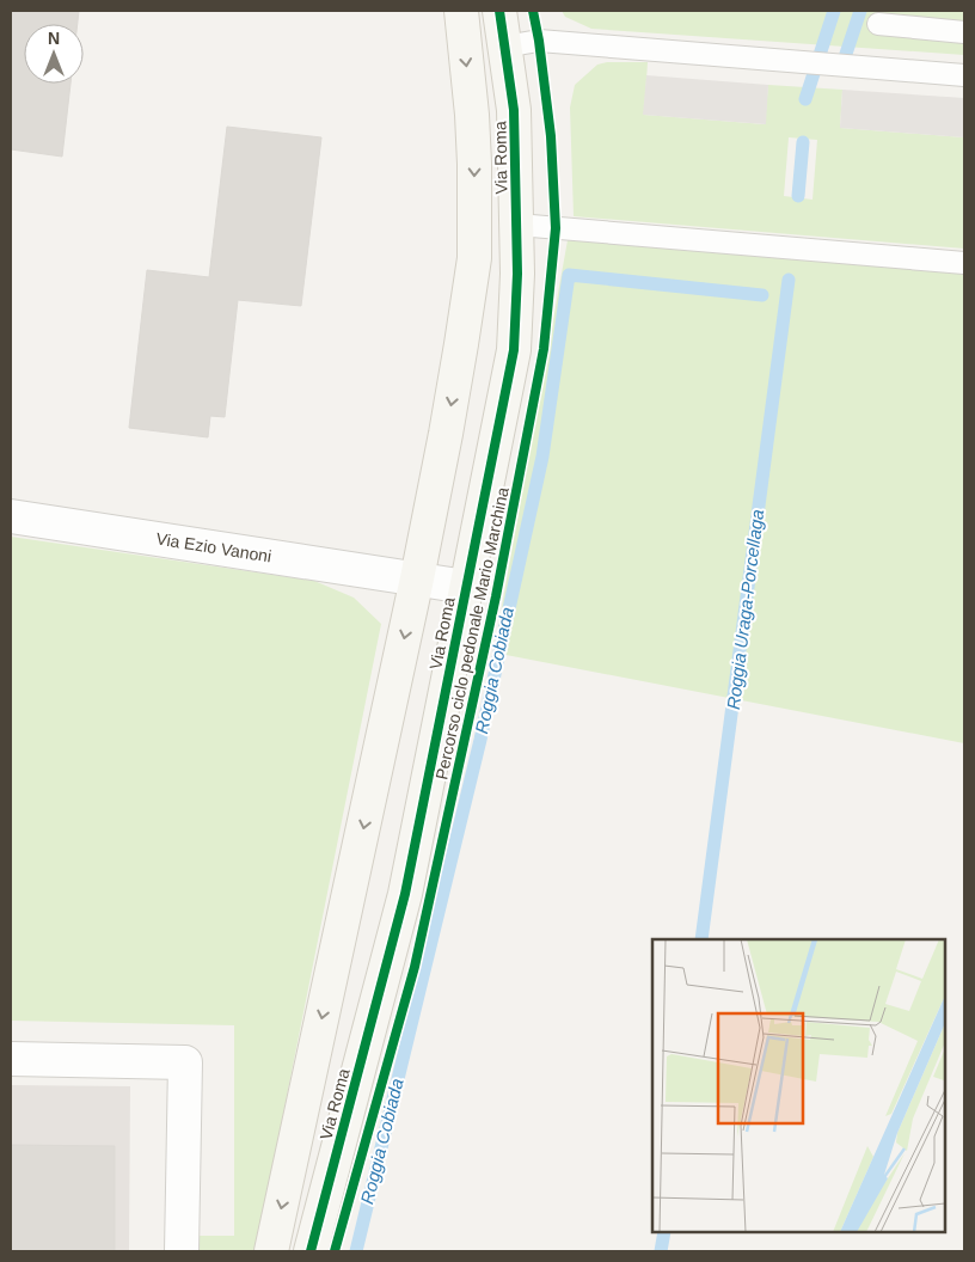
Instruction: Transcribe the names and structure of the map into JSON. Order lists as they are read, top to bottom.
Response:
{
  "streets": {
    "street": ["Via Roma", "Via Ezio Vanoni"],
    "cycle path": ["Percorso ciclo pedonale Mario Marchina"]
  },
  "crossings": [
    ["Via Roma", "Via Ezio Vanoni"]
  ],
  "water": ["Roggia Uraga-Porcellaga", "Roggia Cobiada"],
  "north": "top"
}
